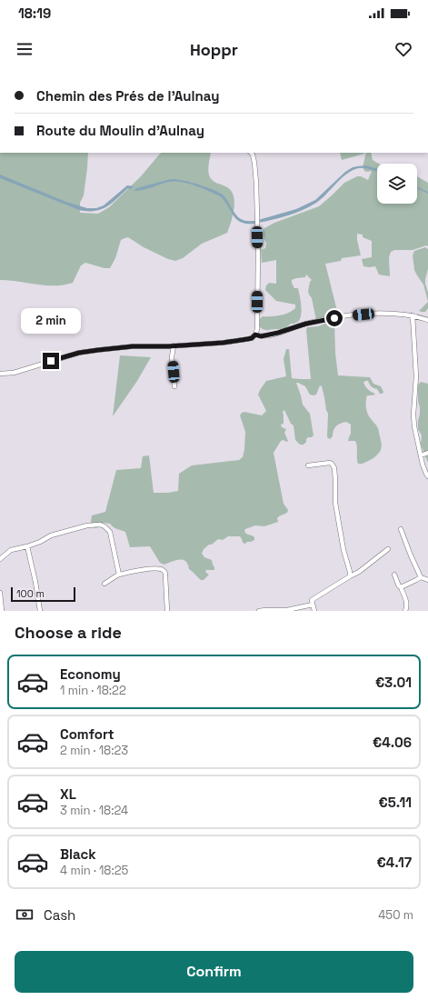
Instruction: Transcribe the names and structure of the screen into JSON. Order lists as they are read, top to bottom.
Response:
{
  "scale_bar": "100 m",
  "page": {
    "status": "18:19",
    "header": "Hoppr",
    "banner": ["Chemin des Prés de l'Aulnay", "Route du Moulin d'Aulnay"],
    "bubble": "2 min",
    "scale": "100 m",
    "heading": "Choose a ride",
    "list": [
      {
        "name": "Economy",
        "note": "1 min · 18:22",
        "value": "€3.01"
      },
      {
        "name": "Comfort",
        "note": "2 min · 18:23",
        "value": "€4.06"
      },
      {
        "name": "XL",
        "note": "3 min · 18:24",
        "value": "€5.11"
      },
      {
        "name": "Black",
        "note": "4 min · 18:25",
        "value": "€4.17"
      }
    ],
    "pay": ["Cash", "450 m"],
    "buttons": "Confirm"
  }
}
